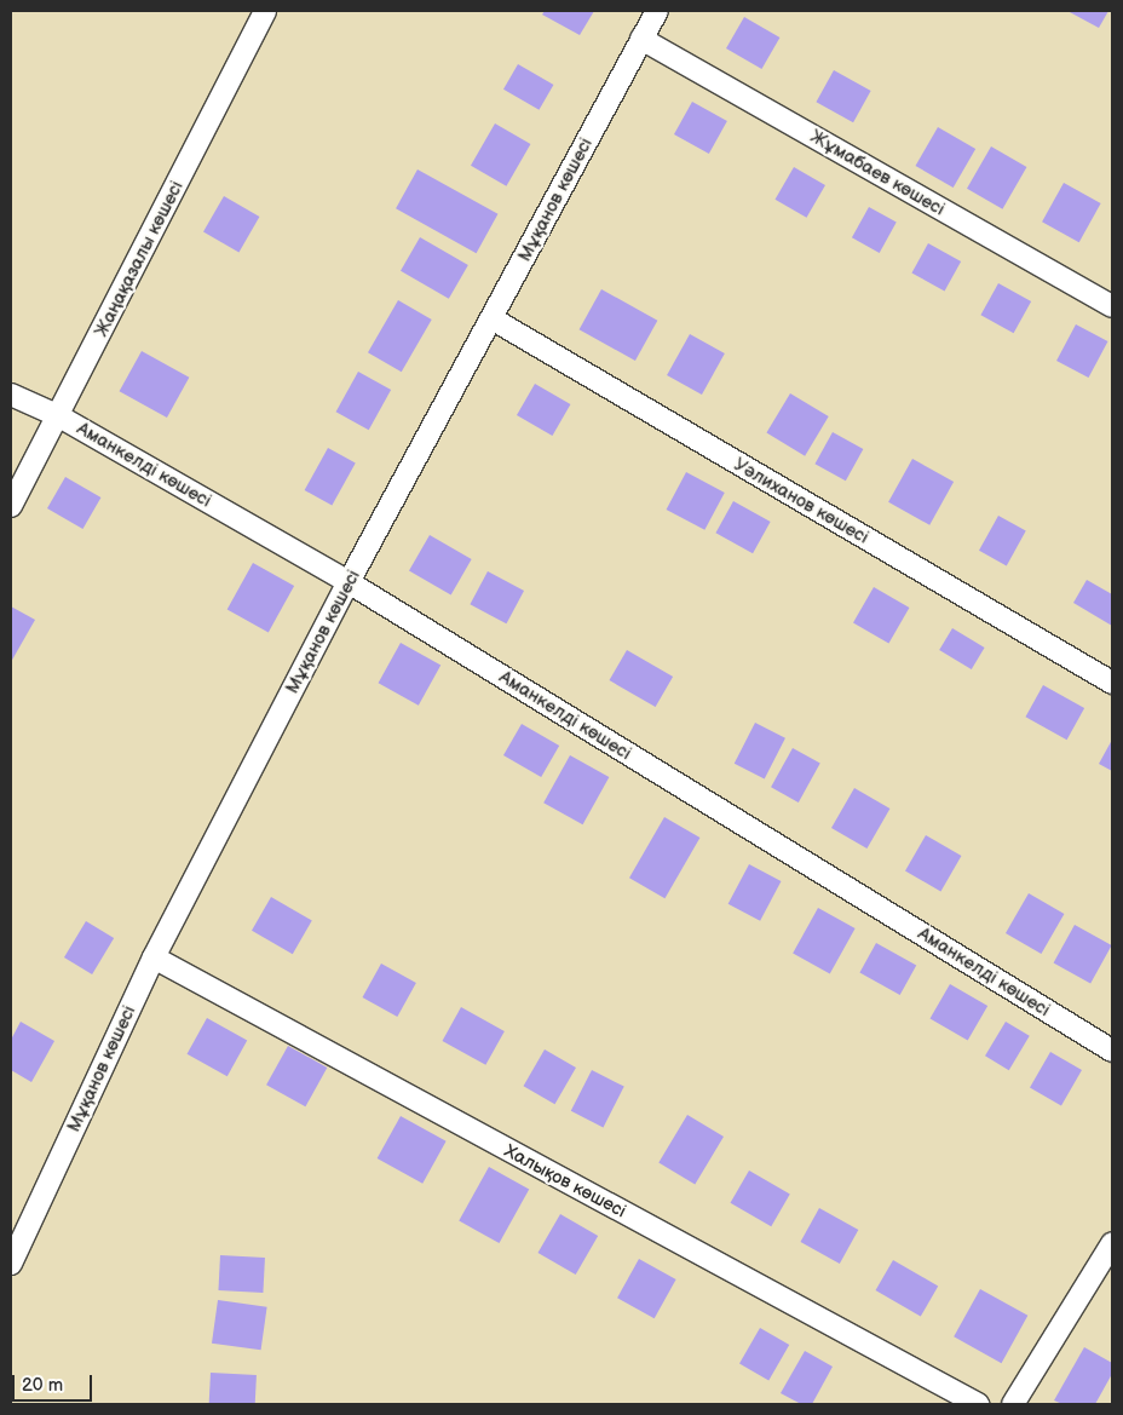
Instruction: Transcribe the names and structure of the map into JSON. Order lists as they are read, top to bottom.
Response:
{
  "streets": {
    "street": [
      "Жұмабаев көшесі",
      "Мұқанов көшесі",
      "Жаңақазалы көшесі",
      "Аманкелді көшесі",
      "Уәлиханов көшесі",
      "Халықов көшесі"
    ]
  },
  "crossings": [
    ["Жұмабаев көшесі", "Мұқанов көшесі"],
    ["Мұқанов көшесі", "Аманкелді көшесі"],
    ["Мұқанов көшесі", "Уәлиханов көшесі"],
    ["Мұқанов көшесі", "Халықов көшесі"],
    ["Жаңақазалы көшесі", "Аманкелді көшесі"]
  ],
  "scale_bar": "20 m"
}
